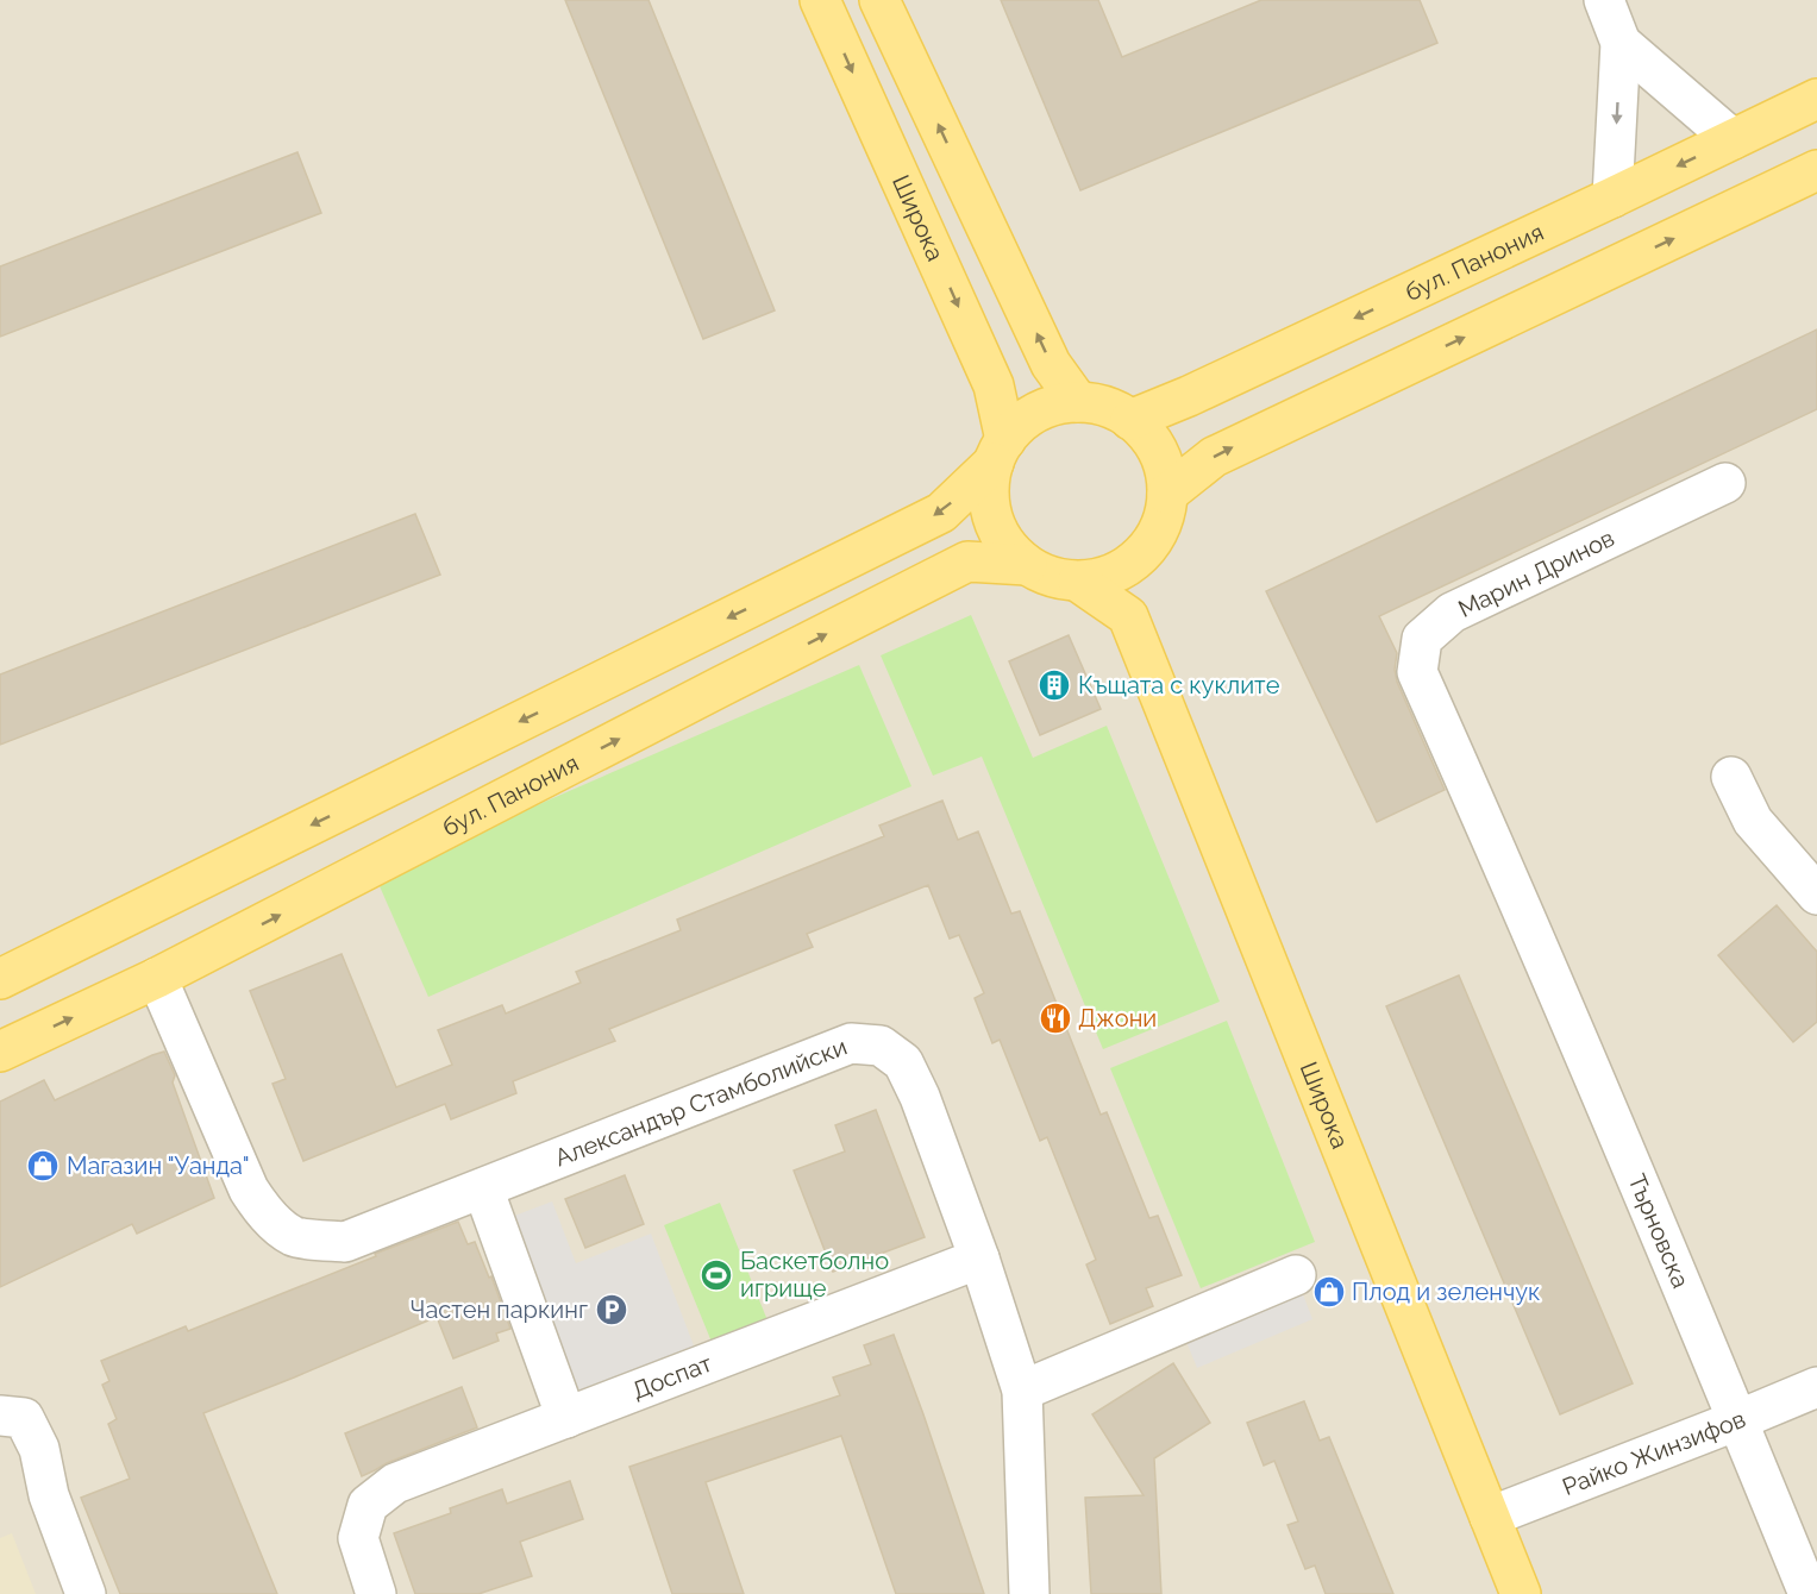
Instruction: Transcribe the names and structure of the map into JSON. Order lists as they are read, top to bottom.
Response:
{
  "streets": {
    "main road": ["Широка", "бул. Панония"],
    "street": [
      "Марин Дринов",
      "Александър Стамболийски",
      "Търновска",
      "Доспат",
      "Райко Жинзифов"
    ]
  },
  "crossings": [
    ["Широка", "бул. Панония"],
    ["Широка", "Райко Жинзифов"],
    ["бул. Панония", "Александър Стамболийски"],
    ["Марин Дринов", "Търновска"],
    ["Александър Стамболийски", "Доспат"],
    ["Търновска", "Райко Жинзифов"]
  ],
  "places": {
    "building": ["Къщата с куклите"],
    "restaurant": ["Джони"],
    "shop": ["Магазин \"Уанда\"", "Плод и зеленчук"],
    "sports": ["Баскетболно игрище"],
    "parking": ["Частен паркинг"]
  }
}
